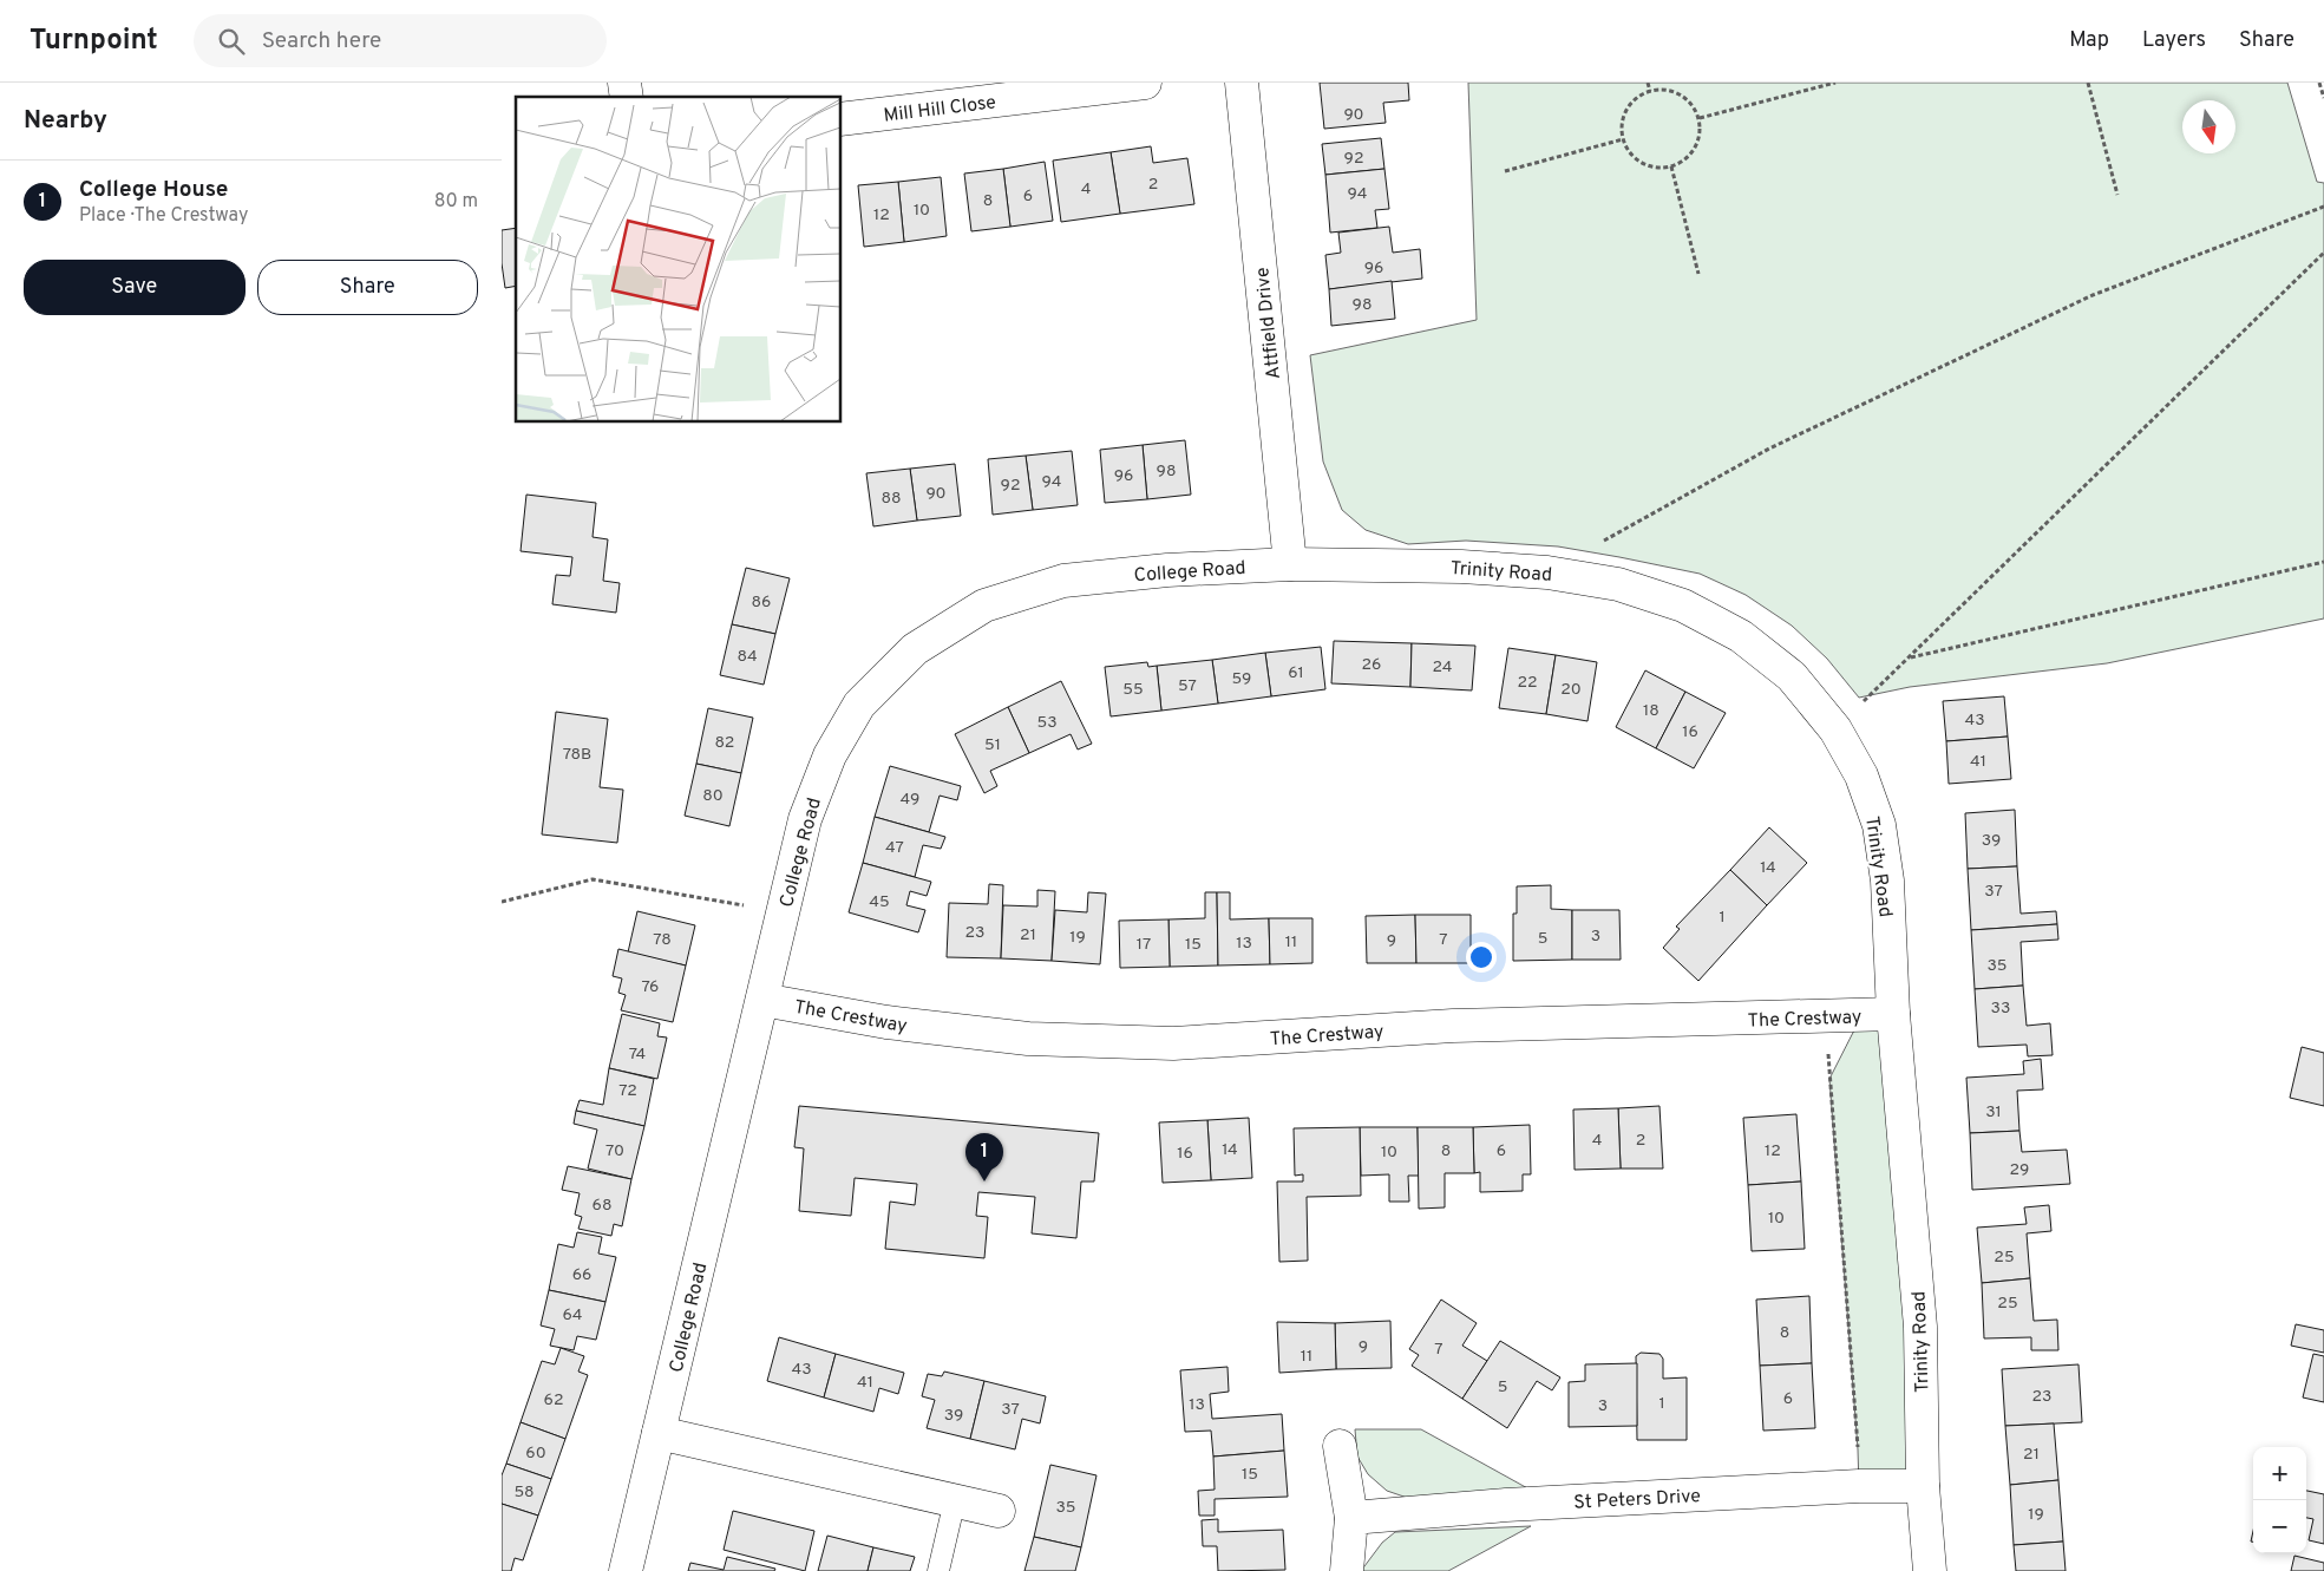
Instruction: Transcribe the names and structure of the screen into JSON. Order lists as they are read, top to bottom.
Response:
{
  "streets": {
    "street": [
      "Mill Hill Close",
      "Attfield Drive",
      "College Road",
      "Trinity Road",
      "The Crestway",
      "St Peters Drive"
    ]
  },
  "crossings": [
    ["Attfield Drive", "College Road"],
    ["Attfield Drive", "Trinity Road"],
    ["College Road", "Trinity Road"],
    ["College Road", "The Crestway"],
    ["Trinity Road", "The Crestway"],
    ["Trinity Road", "St Peters Drive"]
  ],
  "house_numbers": [
    "90",
    "92",
    "2",
    "4",
    "94",
    "6",
    "8",
    "10",
    "12",
    "96",
    "98",
    "98",
    "96",
    "94",
    "92",
    "90",
    "88",
    "86",
    "84",
    "26",
    "24",
    "61",
    "59",
    "22",
    "57",
    "55",
    "20",
    "18",
    "43",
    "53",
    "16",
    "82",
    "51",
    "78B",
    "41",
    "80",
    "49",
    "39",
    "47",
    "14",
    "37",
    "45",
    "1",
    "23",
    "21",
    "3",
    "19",
    "5",
    "78",
    "7",
    "9",
    "11",
    "13",
    "17",
    "15",
    "35",
    "76",
    "33",
    "74",
    "72",
    "31",
    "4",
    "2",
    "14",
    "70",
    "8",
    "6",
    "12",
    "10",
    "16",
    "29",
    "68",
    "10",
    "25",
    "66",
    "25",
    "64",
    "8",
    "9",
    "7",
    "11",
    "43",
    "41",
    "5",
    "23",
    "6",
    "62",
    "1",
    "13",
    "3",
    "37",
    "39",
    "60",
    "21",
    "15",
    "58",
    "35",
    "19"
  ],
  "north": "bottom",
  "page": {
    "header": "Turnpoint",
    "search": "Search here",
    "nav": ["Map", "Layers", "Share"],
    "heading": "Nearby",
    "list": [
      {
        "mark": "1",
        "name": "College House",
        "note": "Place · The Crestway",
        "value": "80 m"
      }
    ],
    "buttons": ["Save", "Share"],
    "pins": "1",
    "map_buttons": ["+", "−"]
  }
}
